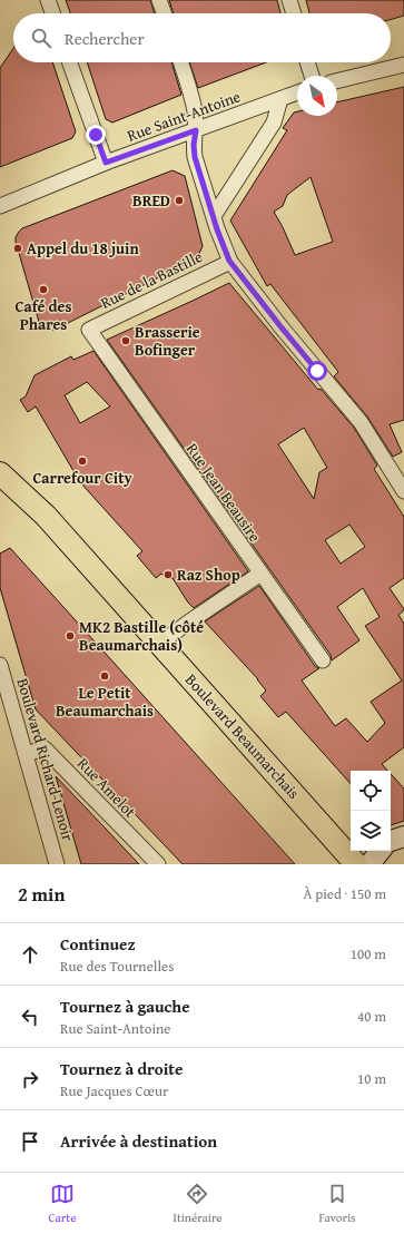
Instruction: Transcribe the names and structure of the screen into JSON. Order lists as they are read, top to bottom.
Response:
{
  "streets": {
    "main road": ["Boulevard Beaumarchais"],
    "street": [
      "Rue Saint-Antoine",
      "Rue de la Bastille",
      "Rue Jean Beausire",
      "Boulevard Richard-Lenoir",
      "Rue Amelot"
    ]
  },
  "crossings": [
    ["Rue de la Bastille", "Rue Jean Beausire"],
    ["Boulevard Richard-Lenoir", "Rue Amelot"]
  ],
  "places": [
    "BRED",
    "Appel du 18 juin",
    "Café des Phares",
    "Brasserie Bofinger",
    "Carrefour City",
    "Raz Shop",
    "MK2 Bastille (côté Beaumarchais)",
    "Le Petit Beaumarchais"
  ],
  "north": "bottom right",
  "page": {
    "search": "Rechercher",
    "heading": ["2 min", "À pied · 150 m"],
    "list": [
      ["Continuez", "Rue des Tournelles", "100 m"],
      ["Tournez à gauche", "Rue Saint-Antoine", "40 m"],
      ["Tournez à droite", "Rue Jacques Cœur", "10 m"],
      "Arrivée à destination"
    ],
    "nav": ["Carte", "Itinéraire", "Favoris"]
  }
}
